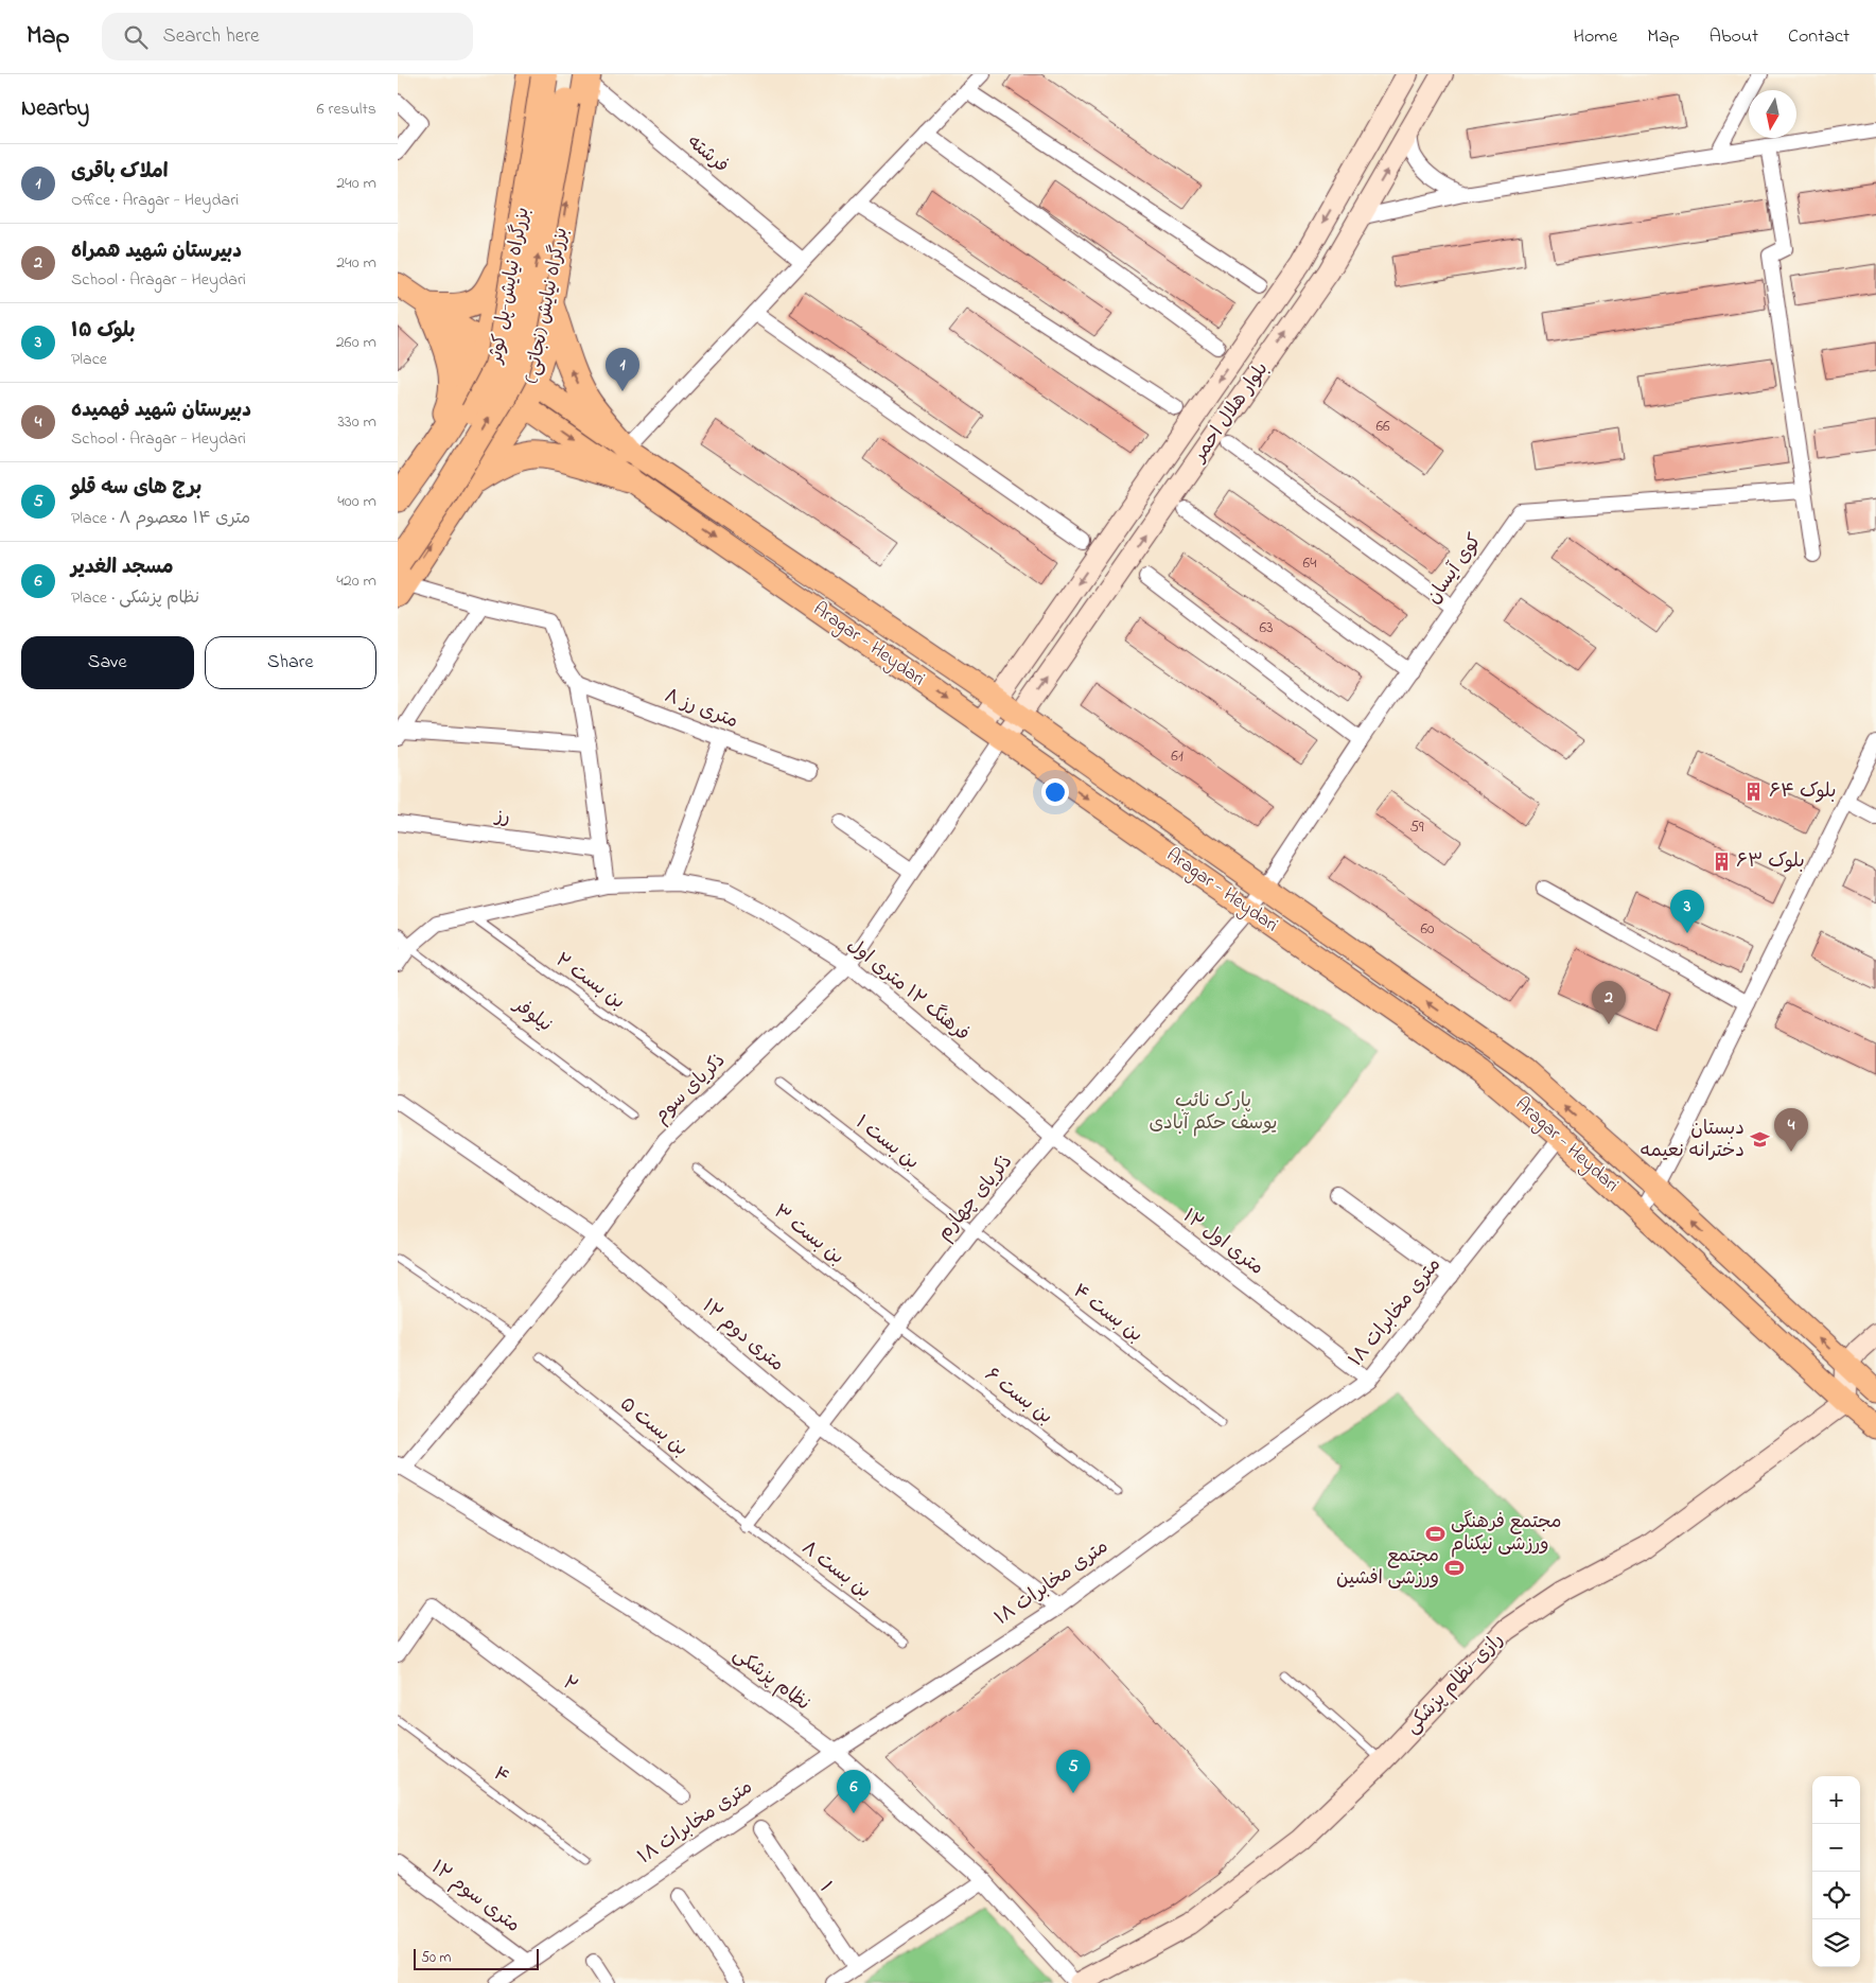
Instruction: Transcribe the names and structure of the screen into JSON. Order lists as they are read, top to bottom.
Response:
{
  "streets": {
    "highway": ["بزرگراه نیایش-پل کوثر", "بزرگراه نیایش (نجاتی)"],
    "main road": ["بلوار هلال احمر", "Aragar - Heydari", "رازی-نظام پزشکی"],
    "street": [
      "فرشته",
      "کوی آیسان",
      "۸ متری رز",
      "رز",
      "فرهنگ ۱۲ متری اول",
      "ذکریای سوم",
      "ذکریای چهارم",
      "۱۲ متری اول",
      "۱۸ متری مخابرات",
      "۱۲ متری دوم",
      "نظام پزشکی",
      "۲",
      "۱",
      "۱۲ متری سوم"
    ],
    "lane": [
      "بن بست ۲",
      "نیلوفر",
      "بن بست ۱",
      "بن بست ۳",
      "بن بست ۴",
      "بن بست ۶",
      "بن بست ۵",
      "بن بست ۸",
      "۴"
    ]
  },
  "crossings": [
    ["فرشته", "بزرگراه نیایش-پل کوثر"],
    ["فرشته", "بزرگراه نیایش (نجاتی)"],
    ["بزرگراه نیایش-پل کوثر", "بزرگراه نیایش (نجاتی)"],
    ["بزرگراه نیایش (نجاتی)", "Aragar - Heydari"],
    ["بلوار هلال احمر", "Aragar - Heydari"],
    ["بلوار هلال احمر", "ذکریای سوم"],
    ["کوی آیسان", "Aragar - Heydari"],
    ["کوی آیسان", "ذکریای چهارم"],
    ["Aragar - Heydari", "ذکریای سوم"],
    ["Aragar - Heydari", "ذکریای چهارم"],
    ["Aragar - Heydari", "۱۸ متری مخابرات"],
    ["Aragar - Heydari", "رازی-نظام پزشکی"],
    ["بن بست ۲", "فرهنگ ۱۲ متری اول"],
    ["فرهنگ ۱۲ متری اول", "نیلوفر"],
    ["فرهنگ ۱۲ متری اول", "ذکریای سوم"],
    ["فرهنگ ۱۲ متری اول", "ذکریای چهارم"],
    ["فرهنگ ۱۲ متری اول", "۱۲ متری اول"],
    ["ذکریای سوم", "۱۲ متری دوم"],
    ["ذکریای سوم", "نظام پزشکی"],
    ["بن بست ۱", "ذکریای چهارم"],
    ["بن بست ۱", "بن بست ۴"],
    ["ذکریای چهارم", "بن بست ۳"],
    ["ذکریای چهارم", "۱۲ متری اول"],
    ["ذکریای چهارم", "بن بست ۴"],
    ["ذکریای چهارم", "۱۲ متری دوم"],
    ["ذکریای چهارم", "بن بست ۶"],
    ["ذکریای چهارم", "بن بست ۵"],
    ["ذکریای چهارم", "بن بست ۸"],
    ["بن بست ۳", "بن بست ۶"],
    ["۱۲ متری اول", "۱۸ متری مخابرات"],
    ["۱۸ متری مخابرات", "۱۲ متری دوم"],
    ["۱۸ متری مخابرات", "نظام پزشکی"],
    ["۱۸ متری مخابرات", "۱۲ متری سوم"],
    ["بن بست ۵", "بن بست ۸"]
  ],
  "parks": ["پارک نائب یوسف حکم آبادی"],
  "places": {
    "building": ["بلوک ۶۴", "بلوک ۶۳"],
    "school or university": ["دبستان دخترانه نعیمه"],
    "sports": ["مجتمع فرهنگی ورزشی نیکنام", "مجتمع ورزشی افشین"]
  },
  "house_numbers": [
    "66",
    "64",
    "63",
    "61",
    "59",
    "60"
  ],
  "scale_bar": "50 m",
  "north": "bottom",
  "page": {
    "header": "Map",
    "search": "Search here",
    "nav": [
      "Home",
      "Map",
      "About",
      "Contact"
    ],
    "heading": ["Nearby", "6 results"],
    "list": [
      {
        "mark": "1",
        "name": "املاک باقری",
        "note": "Office · Aragar - Heydari",
        "value": "240 m"
      },
      {
        "mark": "2",
        "name": "دبیرستان شهید همراه",
        "note": "School · Aragar - Heydari",
        "value": "240 m"
      },
      {
        "mark": "3",
        "name": "بلوک ۱۵",
        "note": "Place",
        "value": "260 m"
      },
      {
        "mark": "4",
        "name": "دبیرستان شهید فهمیده",
        "note": "School · Aragar - Heydari",
        "value": "330 m"
      },
      {
        "mark": "5",
        "name": "برج های سه قلو",
        "note": "Place · ۸ متری ۱۴ معصوم",
        "value": "400 m"
      },
      {
        "mark": "6",
        "name": "مسجد الغدیر",
        "note": "Place · نظام پزشکی",
        "value": "420 m"
      }
    ],
    "pins": [
      "1",
      "3",
      "2",
      "4",
      "5",
      "6"
    ],
    "buttons": ["Save", "Share"],
    "map_buttons": ["+", "−"],
    "scale": "50 m"
  }
}
